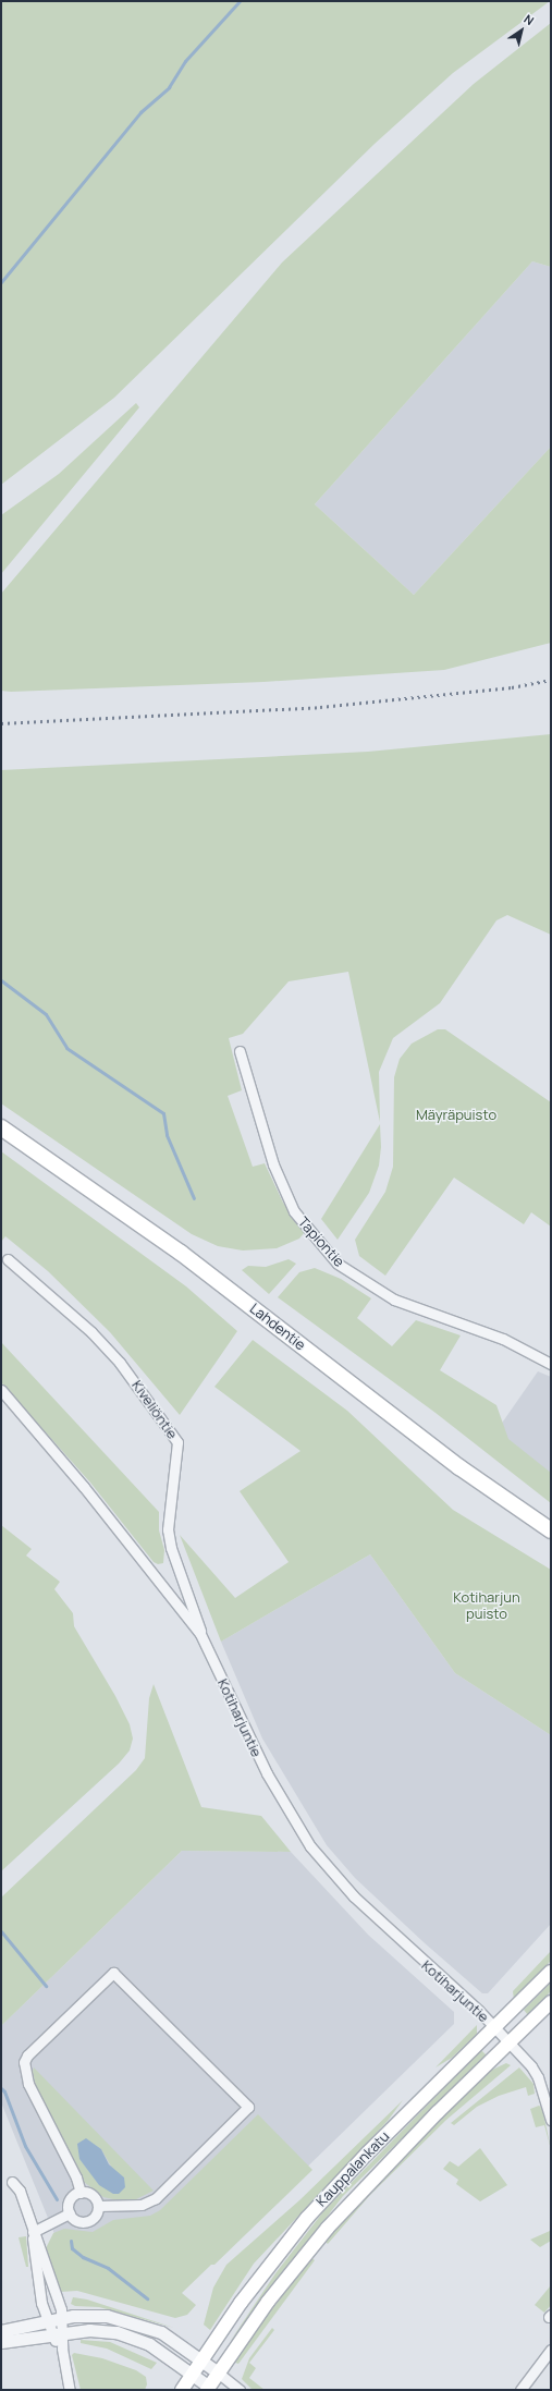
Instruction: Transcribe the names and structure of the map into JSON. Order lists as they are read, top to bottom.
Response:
{
  "streets": {
    "highway": ["Lahdentie"],
    "main road": ["Kauppalankatu"],
    "street": ["Tapiontie", "Kiveliöntie", "Kotiharjuntie"]
  },
  "crossings": [
    ["Kiveliöntie", "Kotiharjuntie"],
    ["Kotiharjuntie", "Kauppalankatu"]
  ],
  "parks": ["Mäyräpuisto", "Kotiharjun puisto"],
  "north": "top right"
}
